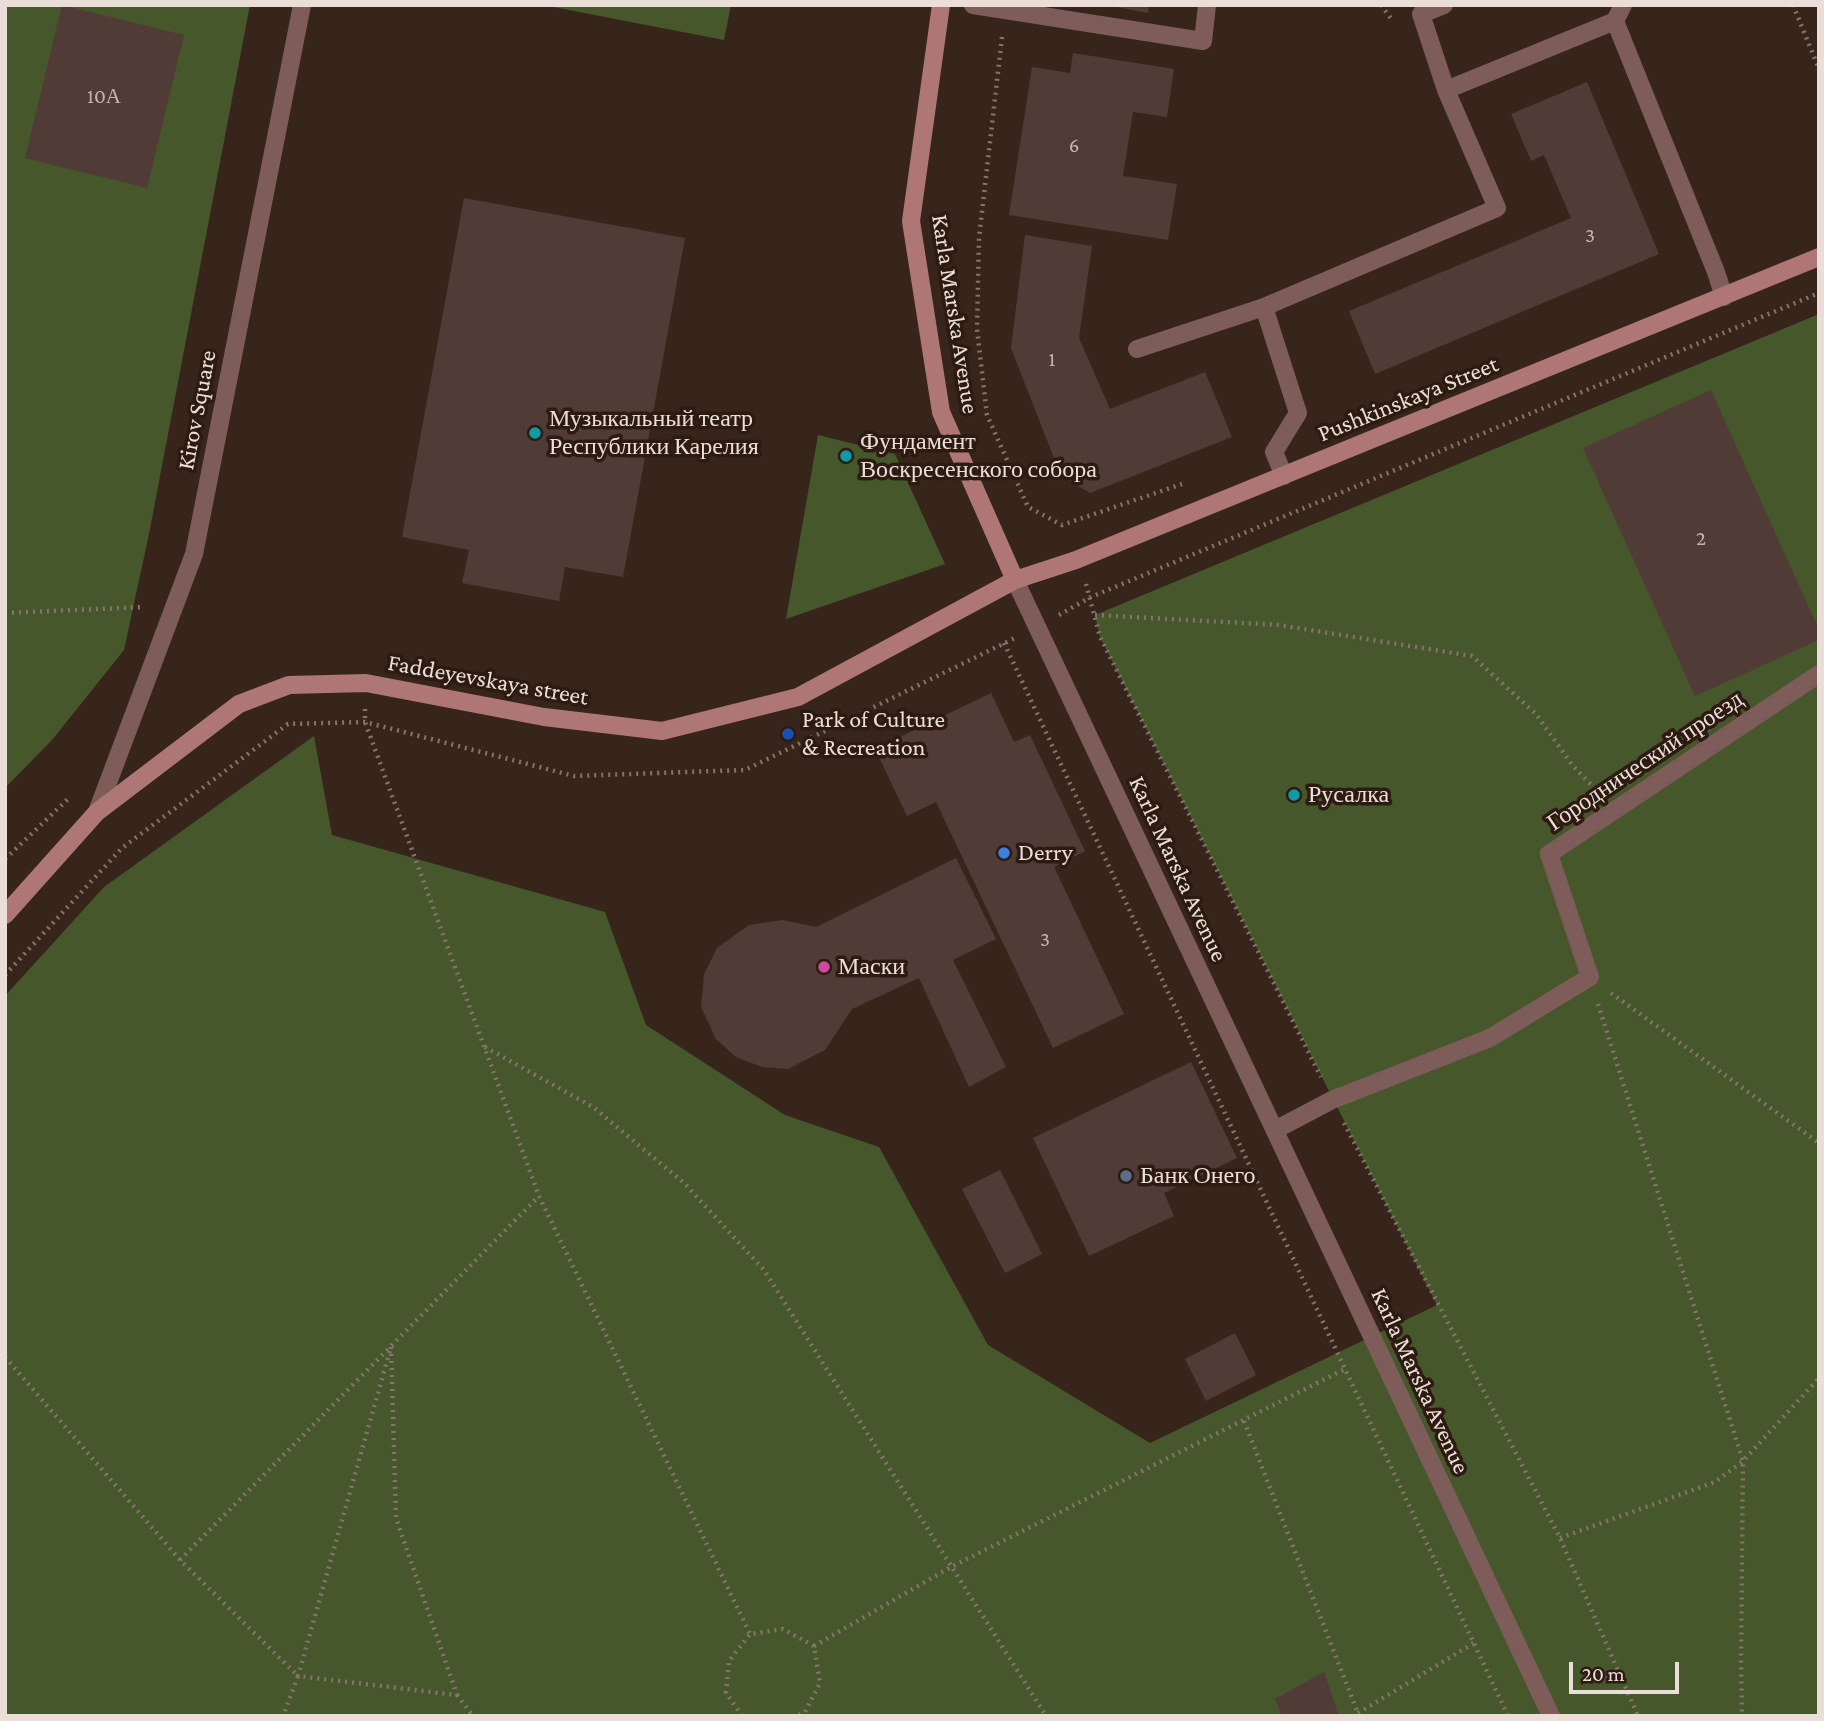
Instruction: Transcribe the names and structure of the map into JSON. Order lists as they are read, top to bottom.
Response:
{
  "streets": {
    "street": [
      "Karla Marska Avenue",
      "Pushkinskaya Street",
      "Kirov Square",
      "Faddeyevskaya street",
      "Городнический проезд"
    ]
  },
  "crossings": [
    ["Karla Marska Avenue", "Pushkinskaya Street"],
    ["Karla Marska Avenue", "Faddeyevskaya street"],
    ["Pushkinskaya Street", "Faddeyevskaya street"],
    ["Kirov Square", "Faddeyevskaya street"]
  ],
  "places": [
    "Музыкальный театр Республики Карелия",
    "Фундамент Воскресенского собора",
    "Park of Culture & Recreation",
    "Русалка",
    "Derry",
    "Маски",
    "Банк Онего"
  ],
  "house_numbers": [
    "10А",
    "6",
    "3",
    "1",
    "2",
    "3"
  ],
  "scale_bar": "20 m"
}
